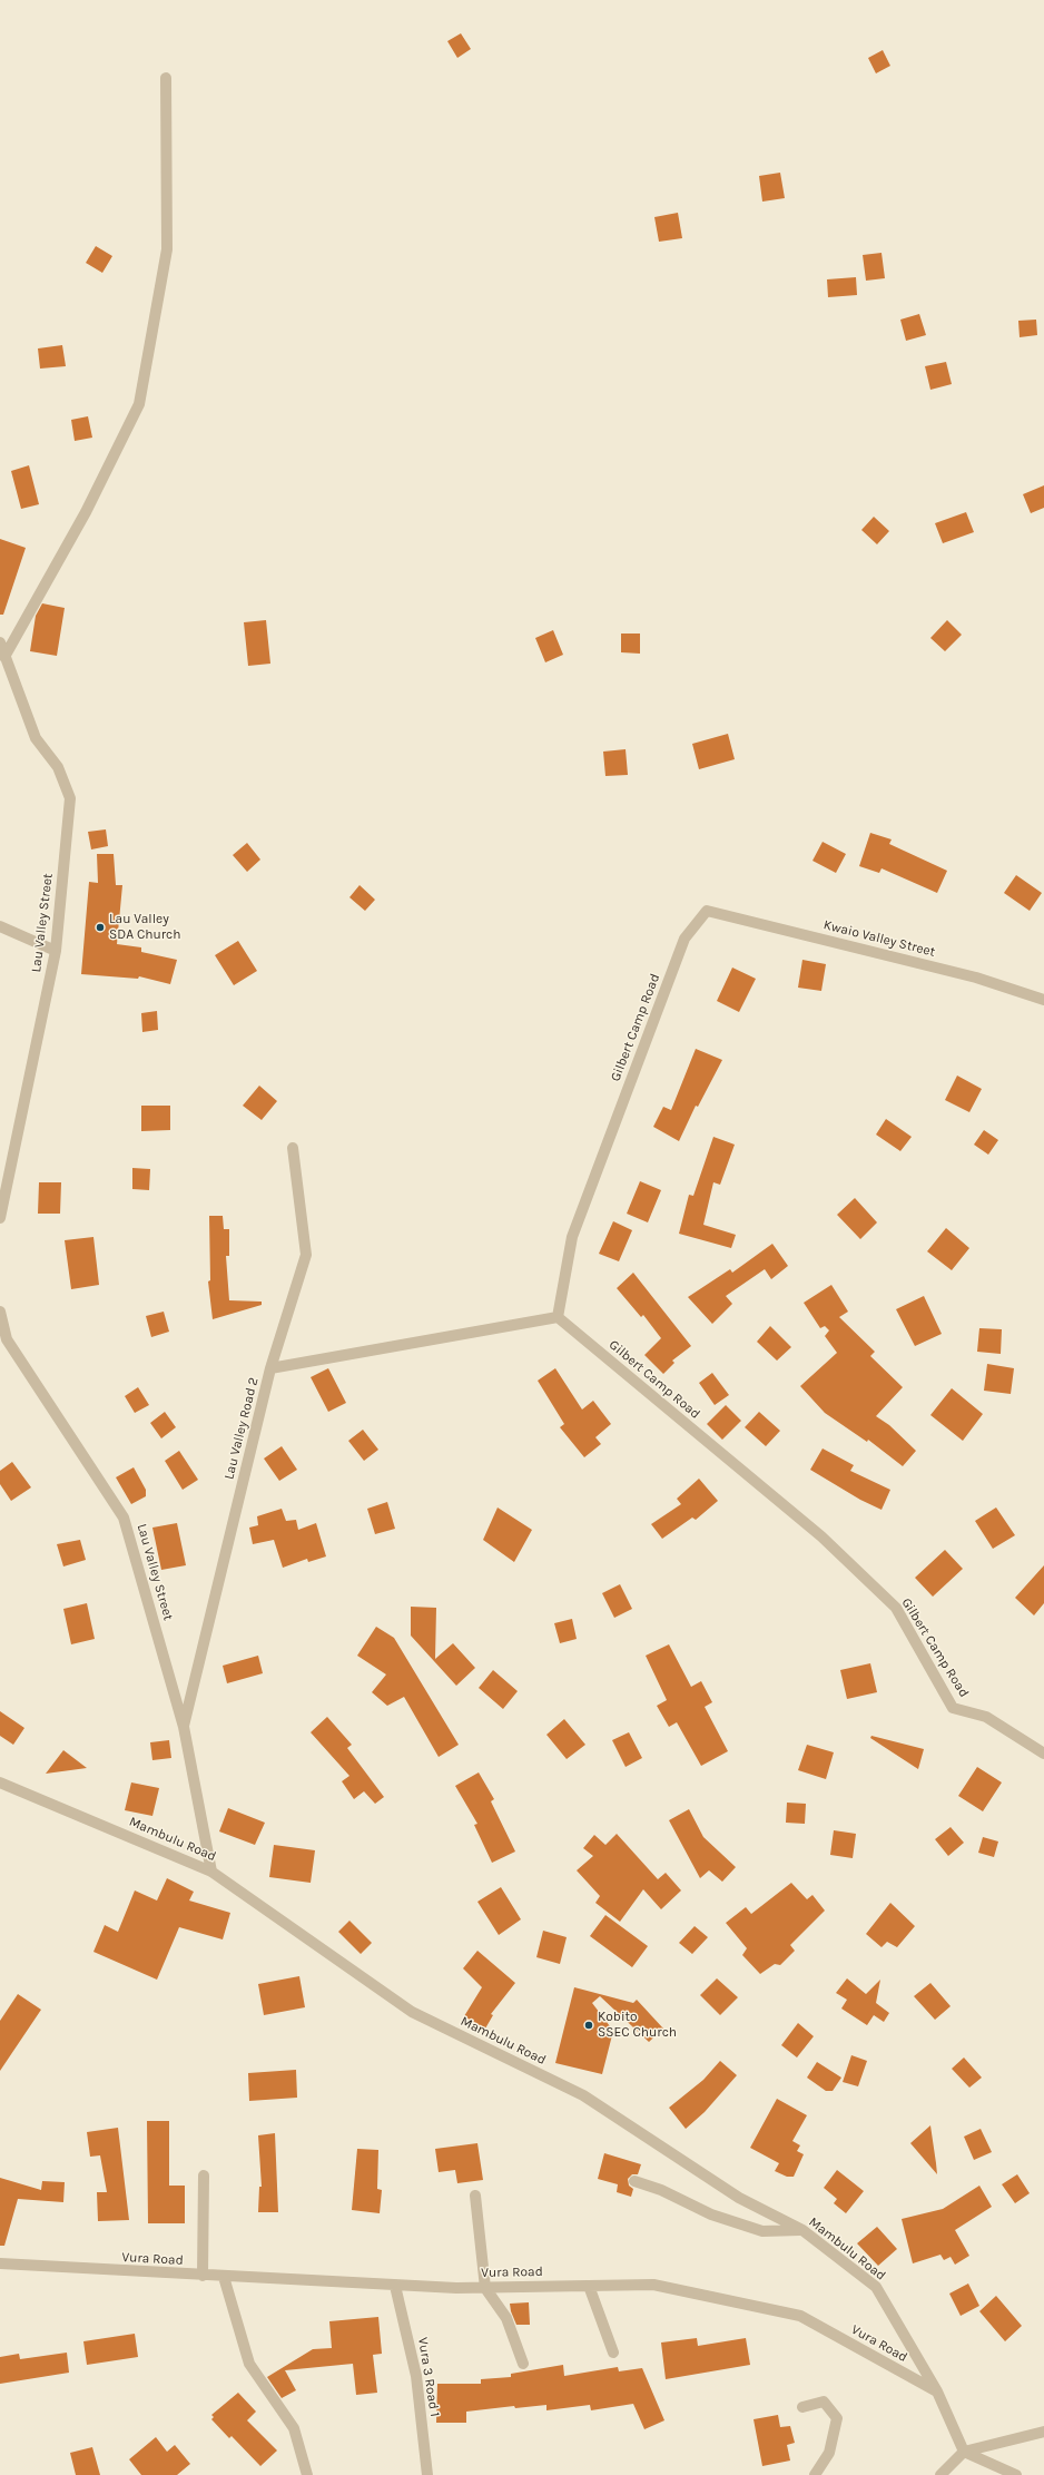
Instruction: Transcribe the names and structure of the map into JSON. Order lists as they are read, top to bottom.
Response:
{
  "streets": {
    "street": [
      "Lau Valley Street",
      "Kwaio Valley Street",
      "Gilbert Camp Road",
      "Lau Valley Road 2",
      "Mambulu Road",
      "Vura Road",
      "Vura 3 Road 1"
    ]
  },
  "crossings": [
    ["Lau Valley Street", "Lau Valley Road 2"],
    ["Lau Valley Street", "Mambulu Road"],
    ["Kwaio Valley Street", "Gilbert Camp Road"],
    ["Gilbert Camp Road", "Lau Valley Road 2"],
    ["Mambulu Road", "Vura Road"],
    ["Vura Road", "Vura 3 Road 1"]
  ],
  "places": ["Lau Valley SDA Church", "Kobito SSEC Church"]
}
